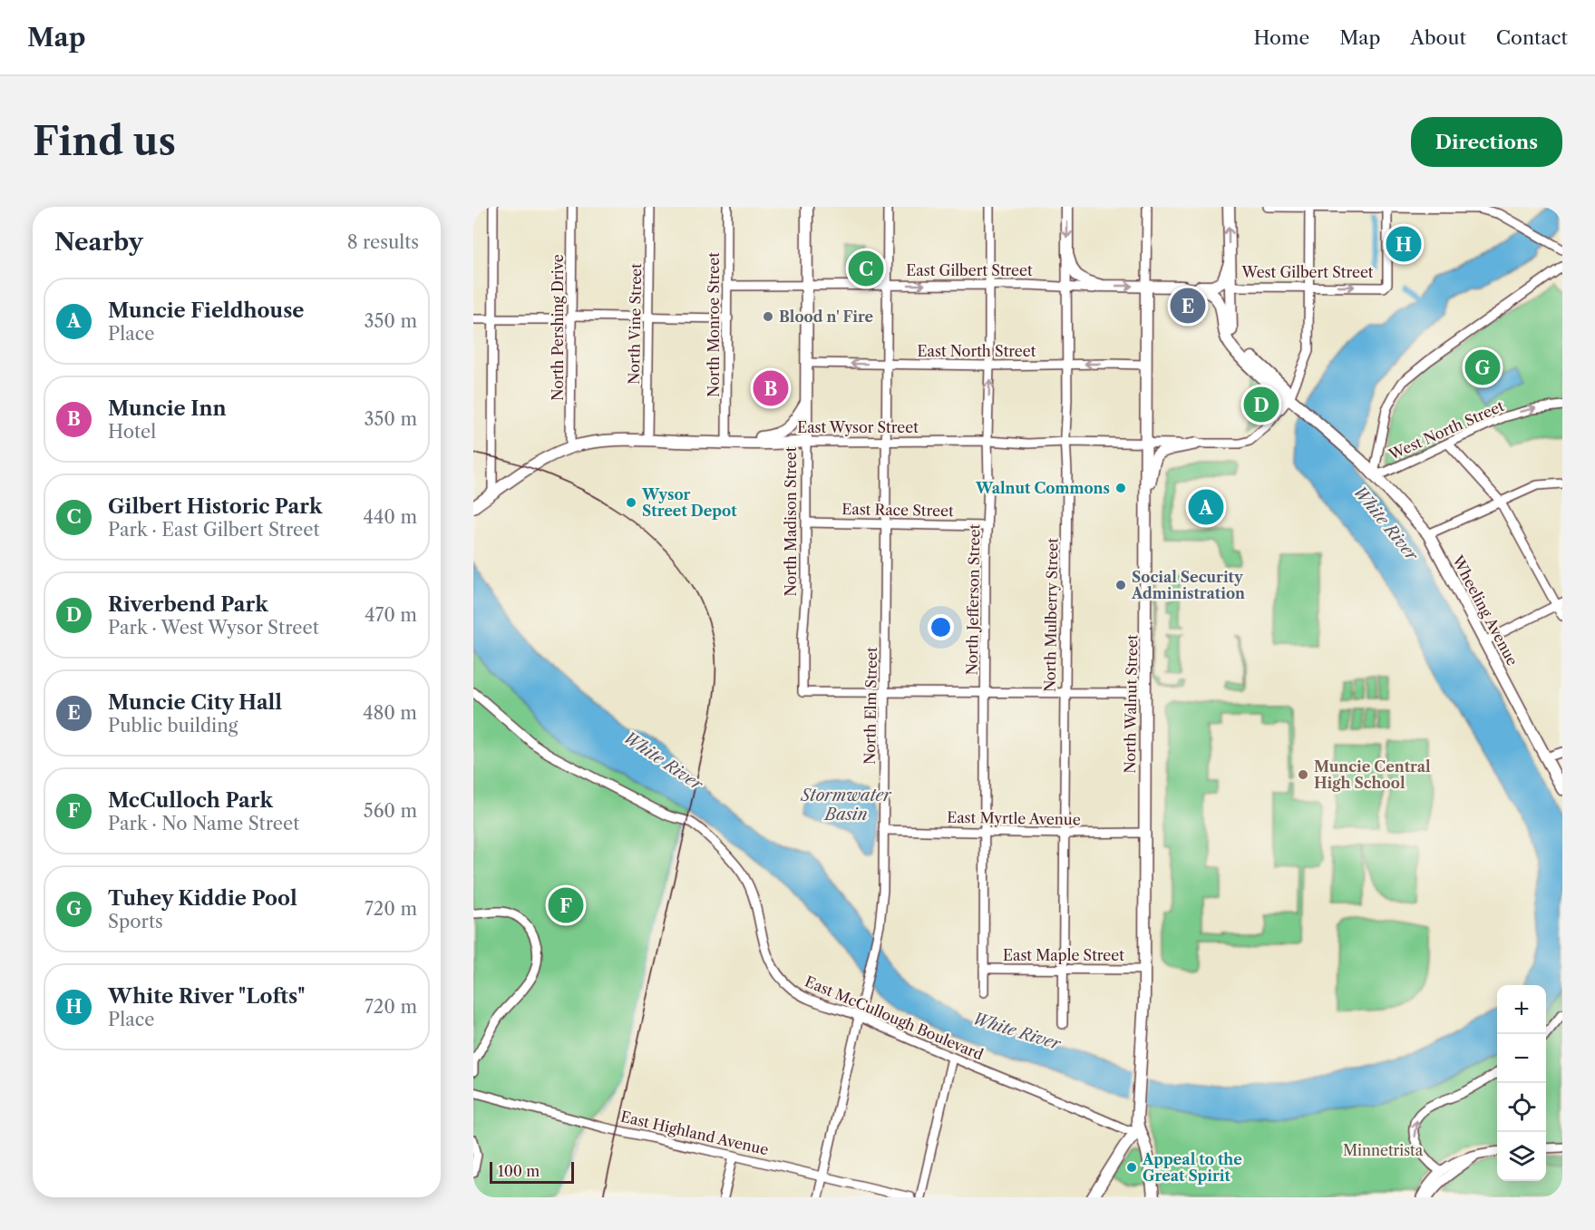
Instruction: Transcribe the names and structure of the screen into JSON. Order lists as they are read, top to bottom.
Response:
{
  "streets": {
    "main road": [
      "East Gilbert Street",
      "West Gilbert Street",
      "East Wysor Street",
      "North Madison Street",
      "Wheeling Avenue",
      "North Mulberry Street",
      "North Walnut Street"
    ],
    "street": [
      "North Vine Street",
      "North Monroe Street",
      "North Pershing Drive",
      "East North Street",
      "West North Street",
      "East Race Street",
      "North Jefferson Street",
      "North Elm Street",
      "East Myrtle Avenue",
      "East Maple Street",
      "East McCullough Boulevard",
      "East Highland Avenue"
    ]
  },
  "crossings": [
    ["East Gilbert Street", "West Gilbert Street"],
    ["East Gilbert Street", "North Monroe Street"],
    ["East Gilbert Street", "North Madison Street"],
    ["East Gilbert Street", "North Jefferson Street"],
    ["East Gilbert Street", "North Mulberry Street"],
    ["East Gilbert Street", "North Walnut Street"],
    ["East Gilbert Street", "North Elm Street"],
    ["West Gilbert Street", "East Wysor Street"],
    ["West Gilbert Street", "North Walnut Street"],
    ["North Vine Street", "East Wysor Street"],
    ["North Monroe Street", "East Wysor Street"],
    ["North Pershing Drive", "East Wysor Street"],
    ["East North Street", "North Madison Street"],
    ["East North Street", "North Jefferson Street"],
    ["East North Street", "North Mulberry Street"],
    ["East North Street", "North Walnut Street"],
    ["East North Street", "North Elm Street"],
    ["East Wysor Street", "North Madison Street"],
    ["East Wysor Street", "North Jefferson Street"],
    ["East Wysor Street", "Wheeling Avenue"],
    ["East Wysor Street", "North Mulberry Street"],
    ["East Wysor Street", "North Walnut Street"],
    ["East Wysor Street", "North Elm Street"],
    ["West North Street", "Wheeling Avenue"],
    ["East Race Street", "North Madison Street"],
    ["East Race Street", "North Jefferson Street"],
    ["East Race Street", "North Elm Street"],
    ["North Madison Street", "North Elm Street"],
    ["North Jefferson Street", "East Myrtle Avenue"],
    ["North Jefferson Street", "East Maple Street"],
    ["North Mulberry Street", "East Myrtle Avenue"],
    ["North Mulberry Street", "East Maple Street"],
    ["North Walnut Street", "East Myrtle Avenue"],
    ["North Walnut Street", "East Maple Street"],
    ["North Walnut Street", "East McCullough Boulevard"],
    ["North Elm Street", "East Myrtle Avenue"],
    ["North Elm Street", "East McCullough Boulevard"],
    ["North Elm Street", "East Highland Avenue"]
  ],
  "one_way": ["East North Street", "West North Street"],
  "water": ["White River", "Stormwater Basin"],
  "parks": ["Minnetrista"],
  "places": [
    "Blood n' Fire",
    "Walnut Commons",
    "Wysor Street Depot",
    "Social Security Administration",
    "Muncie Central High School",
    "Appeal to the Great Spirit"
  ],
  "scale_bar": "100 m",
  "page": {
    "header": "Map",
    "nav": [
      "Home",
      "Map",
      "About",
      "Contact"
    ],
    "buttons": "Directions",
    "title": "Find us",
    "heading": ["Nearby", "8 results"],
    "pins": [
      "H",
      "C",
      "E",
      "G",
      "B",
      "D",
      "A",
      "F"
    ],
    "list": [
      {
        "mark": "A",
        "name": "Muncie Fieldhouse",
        "note": "Place",
        "value": "350 m"
      },
      {
        "mark": "B",
        "name": "Muncie Inn",
        "note": "Hotel",
        "value": "350 m"
      },
      {
        "mark": "C",
        "name": "Gilbert Historic Park",
        "note": "Park · East Gilbert Street",
        "value": "440 m"
      },
      {
        "mark": "D",
        "name": "Riverbend Park",
        "note": "Park · West Wysor Street",
        "value": "470 m"
      },
      {
        "mark": "E",
        "name": "Muncie City Hall",
        "note": "Public building",
        "value": "480 m"
      },
      {
        "mark": "F",
        "name": "McCulloch Park",
        "note": "Park · No Name Street",
        "value": "560 m"
      },
      {
        "mark": "G",
        "name": "Tuhey Kiddie Pool",
        "note": "Sports",
        "value": "720 m"
      },
      {
        "mark": "H",
        "name": "White River \"Lofts\"",
        "note": "Place",
        "value": "720 m"
      }
    ],
    "map_buttons": ["+", "−"],
    "scale": "100 m"
  }
}
